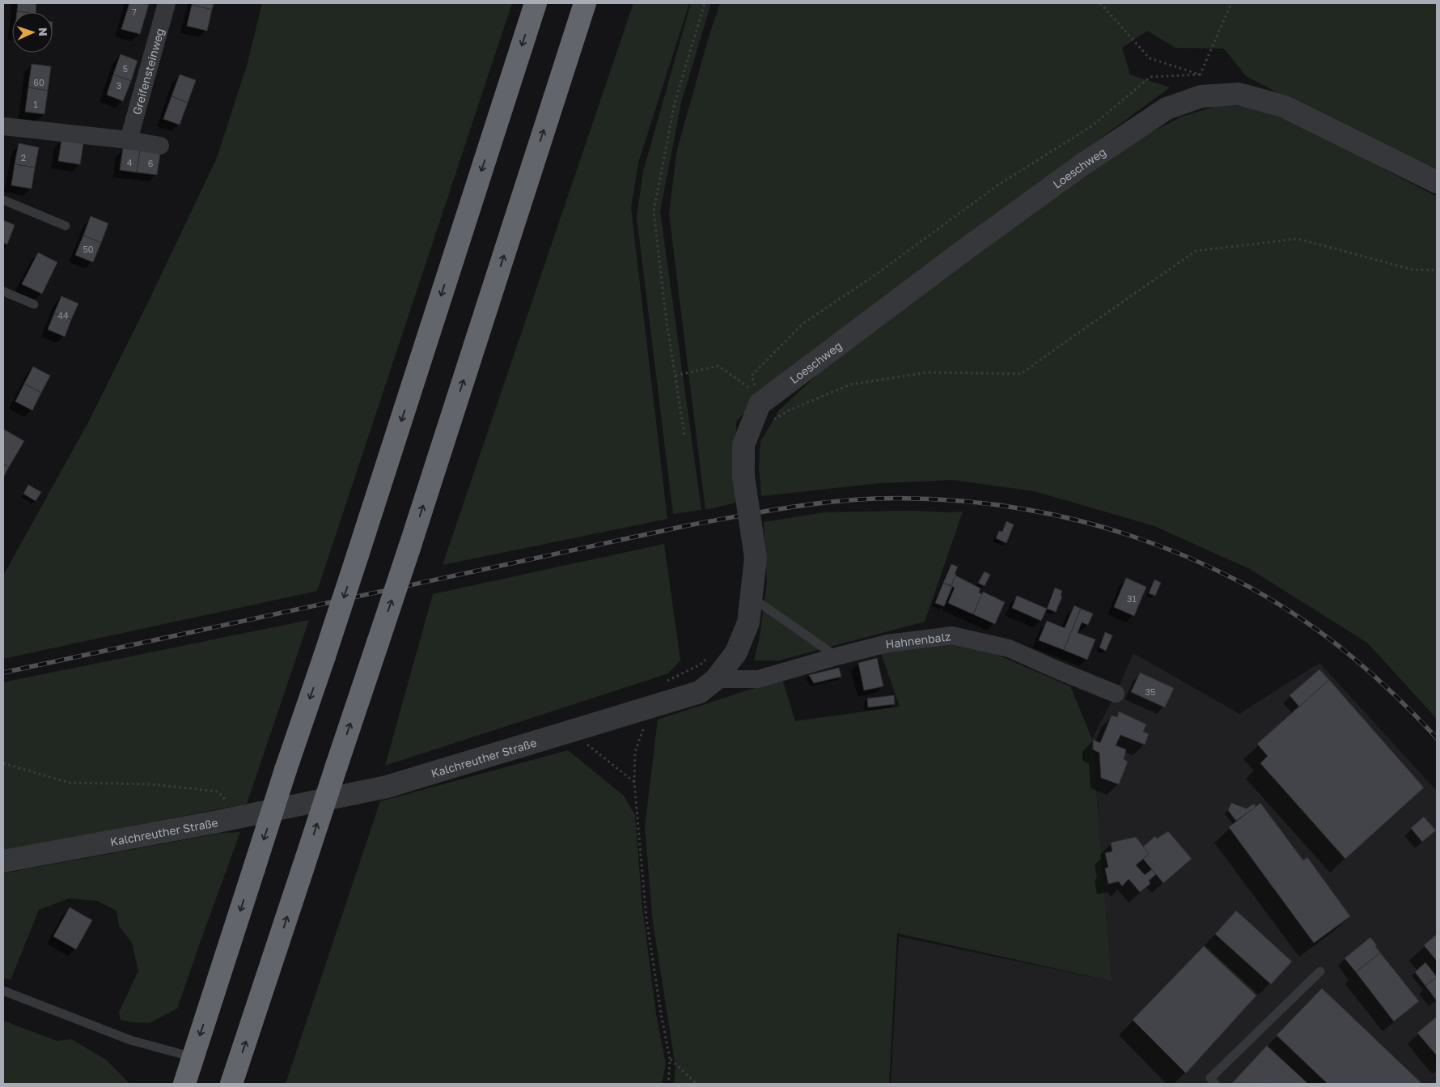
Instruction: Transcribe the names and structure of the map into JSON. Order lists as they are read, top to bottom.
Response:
{
  "streets": {
    "street": [
      "Greifensteinweg",
      "Loeschweg",
      "Hahnenbalz",
      "Kalchreuther Straße"
    ]
  },
  "crossings": [
    ["Loeschweg", "Kalchreuther Straße"],
    ["Hahnenbalz", "Kalchreuther Straße"]
  ],
  "house_numbers": [
    "7",
    "5",
    "60",
    "3",
    "1",
    "2",
    "4",
    "6",
    "50",
    "44",
    "31",
    "35"
  ],
  "north": "right"
}
